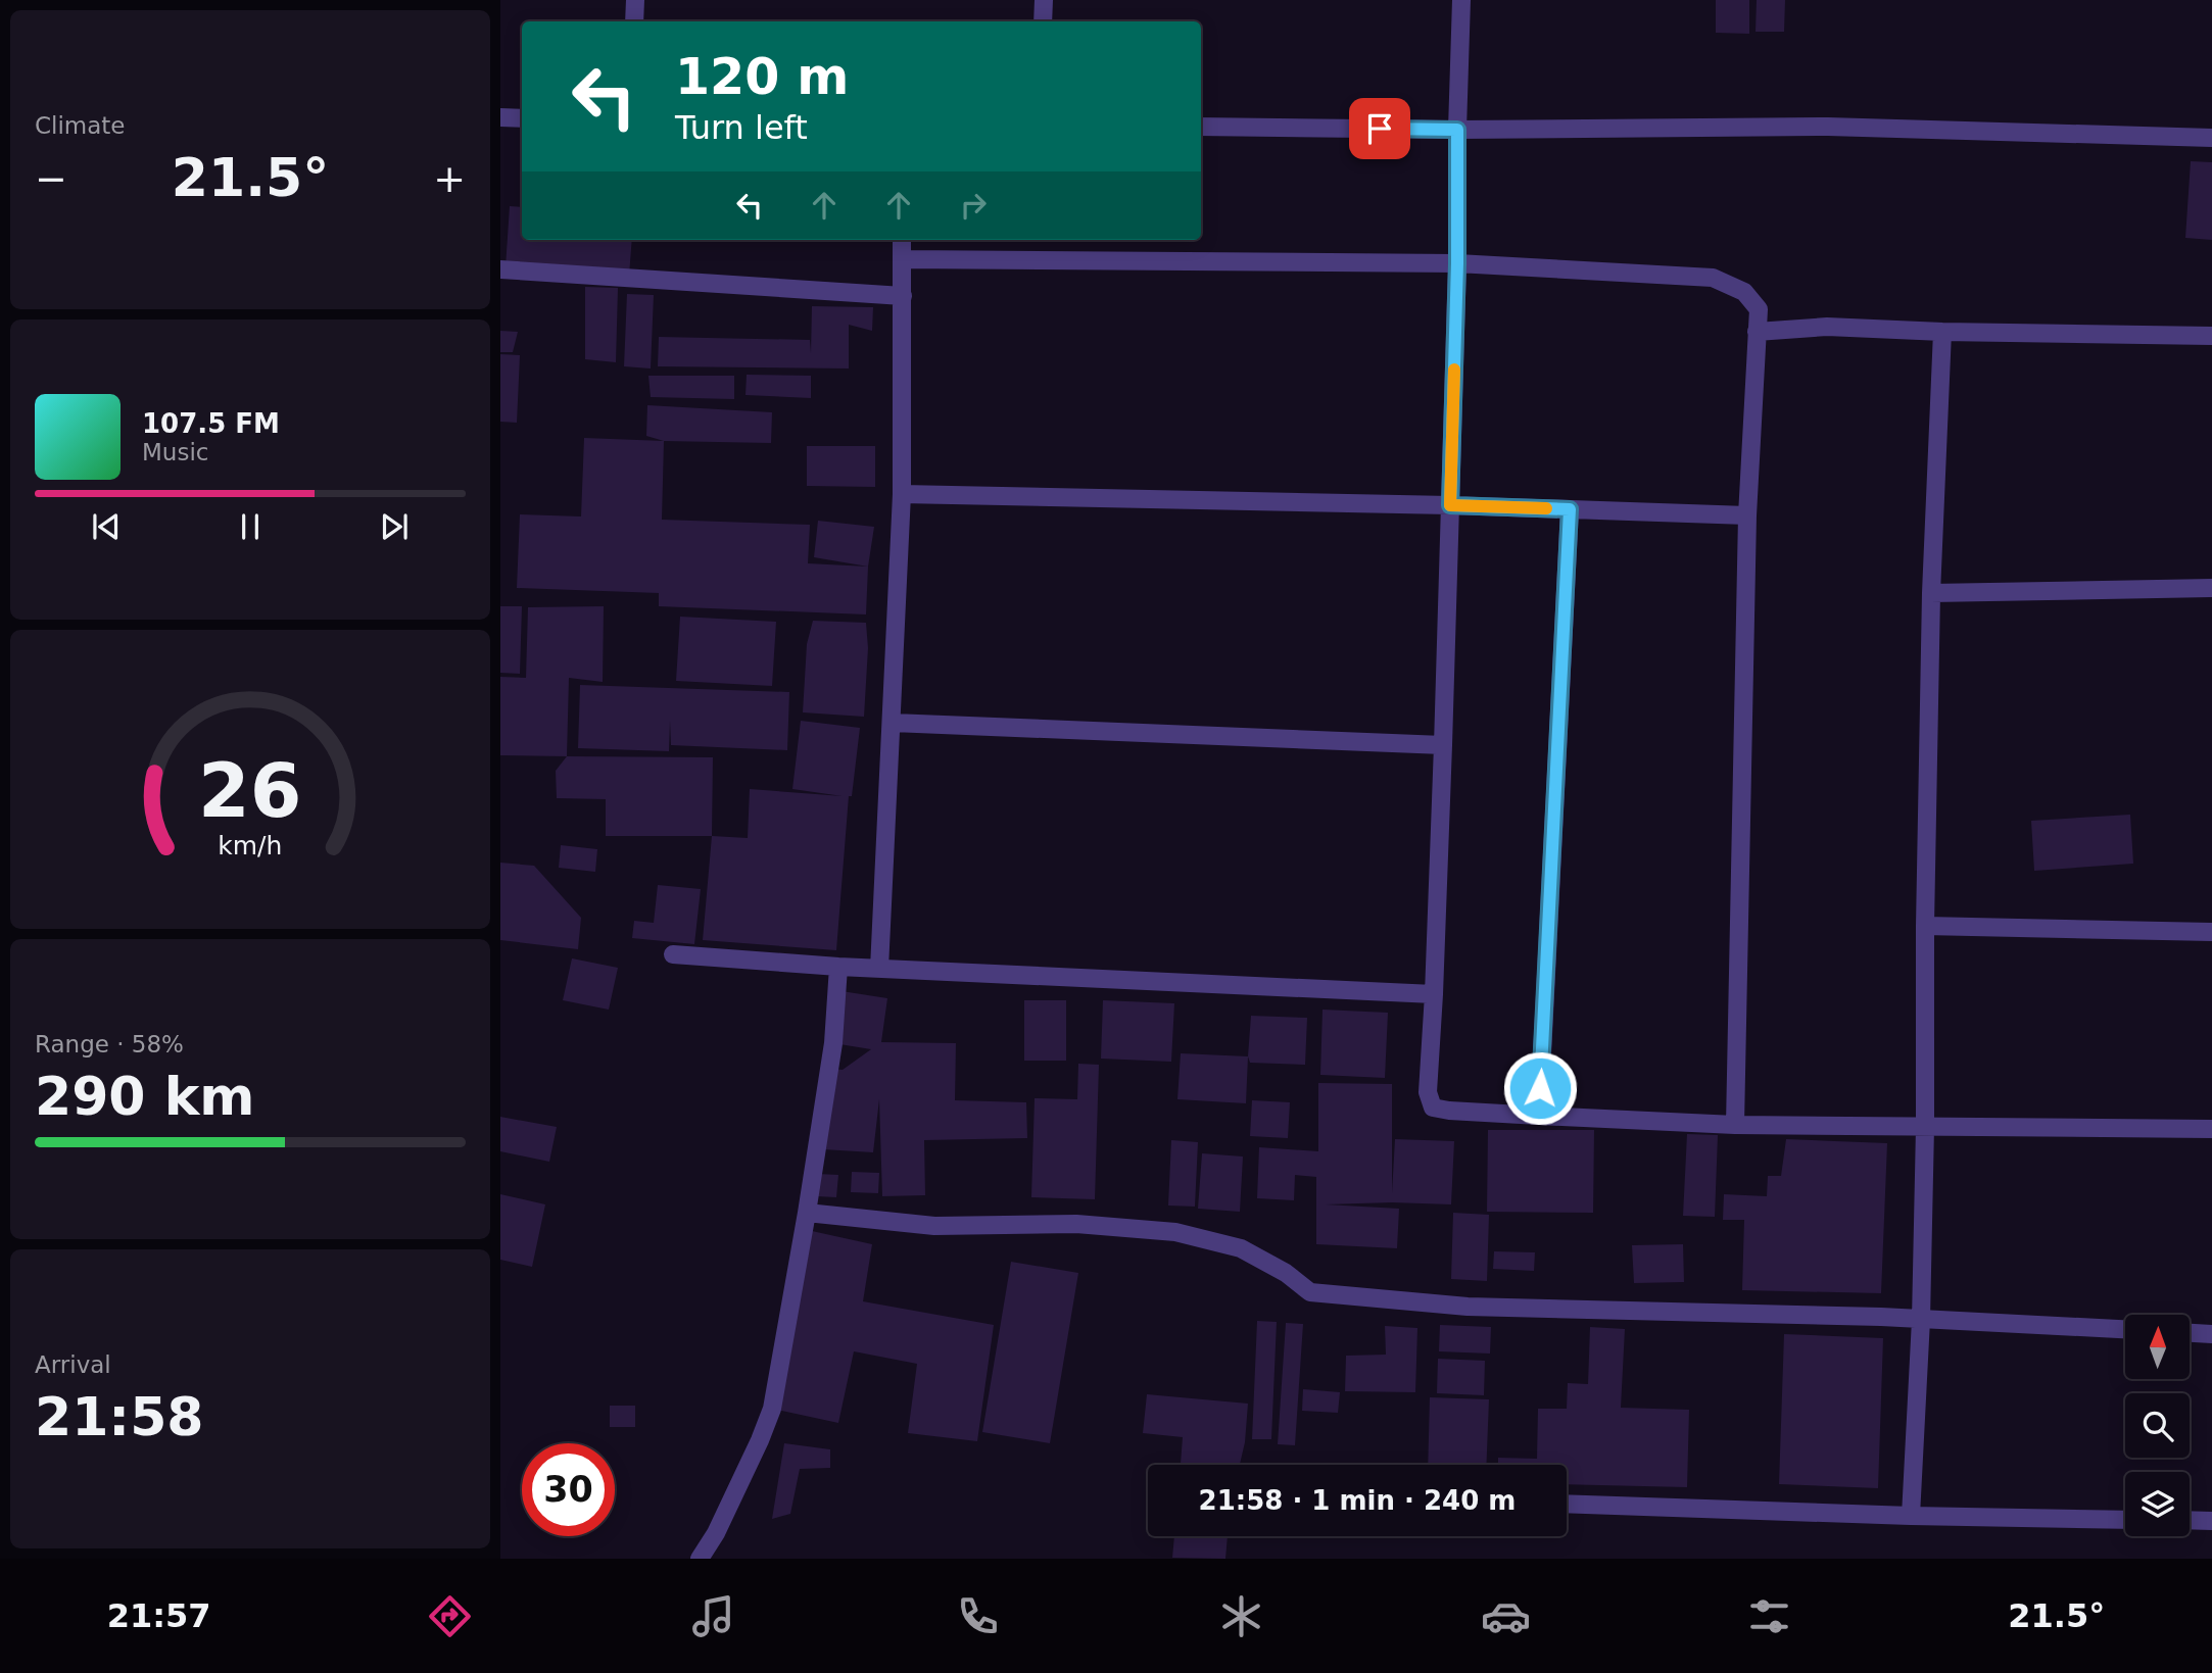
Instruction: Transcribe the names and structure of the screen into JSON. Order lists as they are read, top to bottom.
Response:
{
  "north": "top",
  "page": {
    "tile": [
      "Climate",
      ["Range · 58%", "290 km"],
      ["Arrival", "21:58"]
    ],
    "turn": ["120 m", "Turn left"],
    "heat": ["−", "21.5°", "+"],
    "song": ["107.5 FM", "Music"],
    "limit": "30",
    "trip": "21:58 · 1 min · 240 m",
    "tabs": ["21:57", "21.5°"],
    "gauge": ["26", "km/h"]
  }
}
